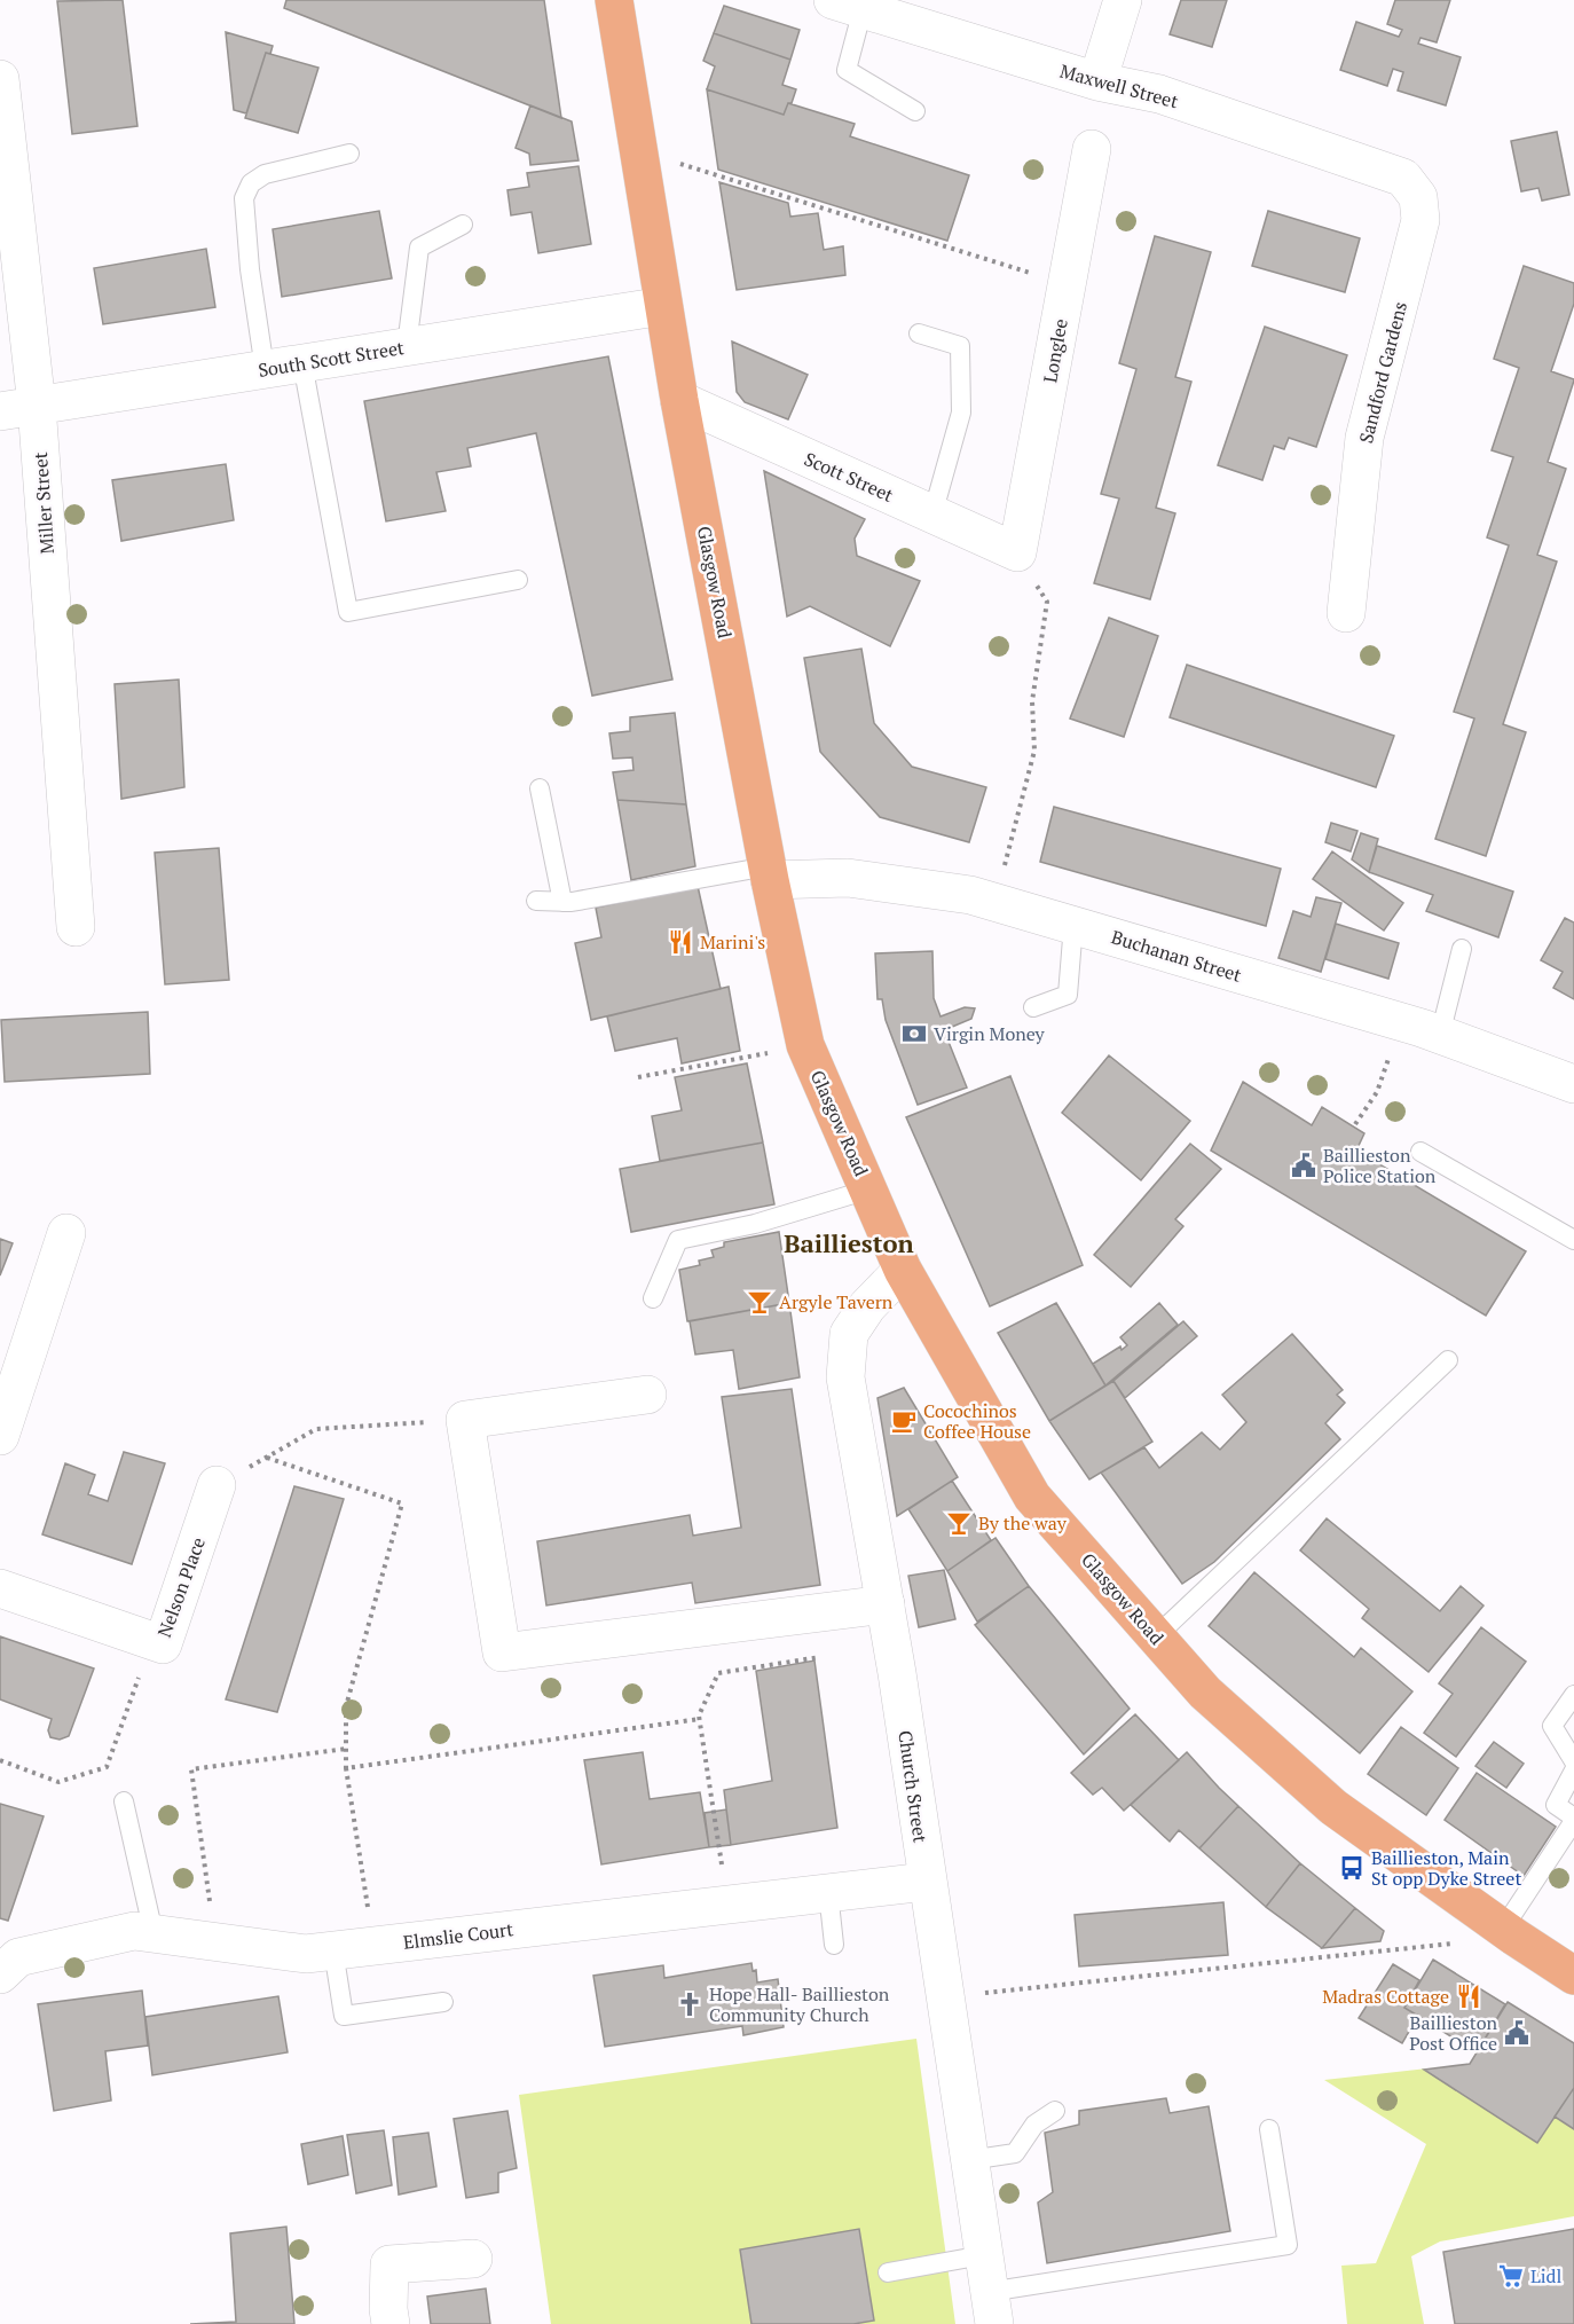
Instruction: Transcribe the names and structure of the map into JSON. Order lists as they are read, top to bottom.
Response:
{
  "streets": {
    "main road": ["Glasgow Road"],
    "street": [
      "Maxwell Street",
      "Longlee",
      "South Scott Street",
      "Sandford Gardens",
      "Scott Street",
      "Miller Street",
      "Buchanan Street",
      "Nelson Place",
      "Church Street",
      "Elmslie Court"
    ]
  },
  "crossings": [
    ["Maxwell Street", "Sandford Gardens"],
    ["Longlee", "Scott Street"],
    ["South Scott Street", "Miller Street"],
    ["South Scott Street", "Glasgow Road"],
    ["Scott Street", "Glasgow Road"],
    ["Glasgow Road", "Buchanan Street"],
    ["Glasgow Road", "Church Street"],
    ["Church Street", "Elmslie Court"]
  ],
  "districts": ["Baillieston"],
  "places": {
    "restaurant": ["Marini's", "Madras Cottage"],
    "bank": ["Virgin Money"],
    "public building": ["Baillieston Police Station", "Baillieston Post Office"],
    "bar": ["Argyle Tavern", "By the way"],
    "cafe": ["Cocochinos Coffee House"],
    "bus stop": ["Baillieston, Main St opp Dyke Street"],
    "church": ["Hope Hall- Baillieston Community Church"],
    "supermarket": ["Lidl"]
  }
}
